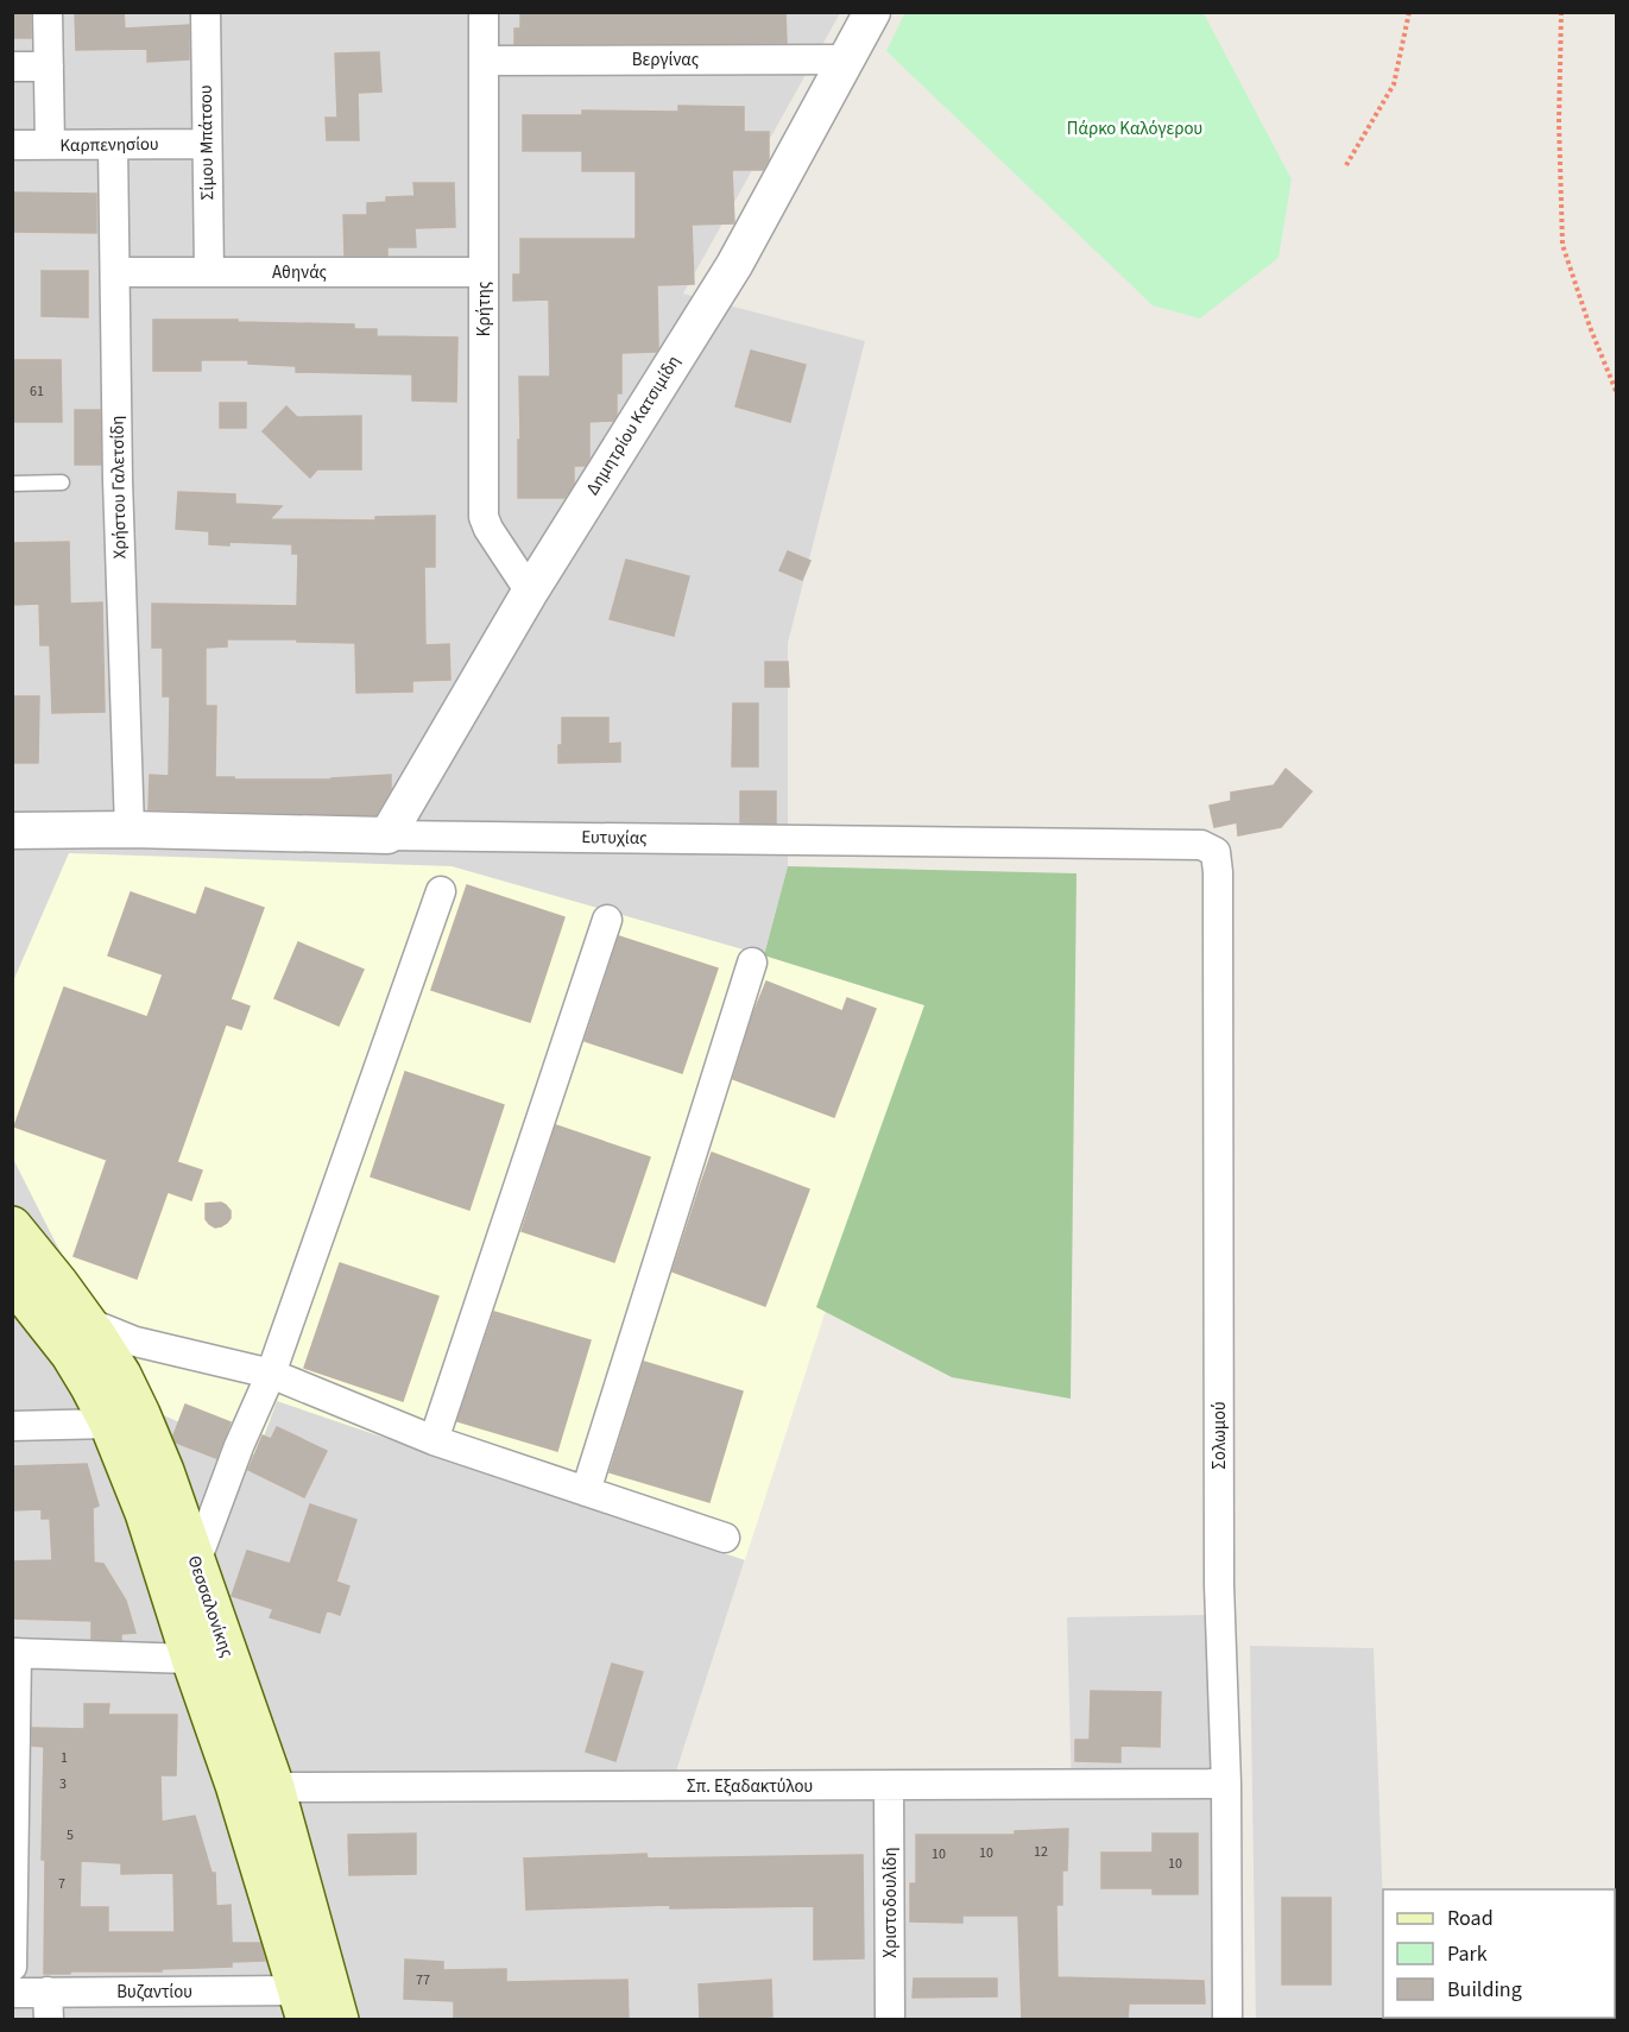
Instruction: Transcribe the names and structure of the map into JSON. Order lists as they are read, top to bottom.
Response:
{
  "streets": {
    "main road": ["Θεσσαλονίκης"],
    "street": [
      "Βεργίνας",
      "Σίμου Μπάτσου",
      "Καρπενησίου",
      "Αθηνάς",
      "Κρήτης",
      "Δημητρίου Κατσιμίδη",
      "Χρήστου Γαλετσίδη",
      "Ευτυχίας",
      "Σολωμού",
      "Σπ. Εξαδακτύλου",
      "Χριστοδουλίδη",
      "Βυζαντίου"
    ]
  },
  "crossings": [
    ["Βεργίνας", "Κρήτης"],
    ["Βεργίνας", "Δημητρίου Κατσιμίδη"],
    ["Σίμου Μπάτσου", "Καρπενησίου"],
    ["Σίμου Μπάτσου", "Αθηνάς"],
    ["Καρπενησίου", "Χρήστου Γαλετσίδη"],
    ["Αθηνάς", "Κρήτης"],
    ["Αθηνάς", "Χρήστου Γαλετσίδη"],
    ["Κρήτης", "Δημητρίου Κατσιμίδη"],
    ["Δημητρίου Κατσιμίδη", "Ευτυχίας"],
    ["Χρήστου Γαλετσίδη", "Ευτυχίας"],
    ["Ευτυχίας", "Σολωμού"],
    ["Σολωμού", "Σπ. Εξαδακτύλου"],
    ["Θεσσαλονίκης", "Σπ. Εξαδακτύλου"],
    ["Θεσσαλονίκης", "Βυζαντίου"],
    ["Σπ. Εξαδακτύλου", "Χριστοδουλίδη"]
  ],
  "parks": ["Πάρκο Καλόγερου"],
  "house_numbers": [
    "61",
    "1",
    "3",
    "5",
    "12",
    "10",
    "10",
    "10",
    "7",
    "77"
  ],
  "legend": ["Road", "Park", "Building"]
}
